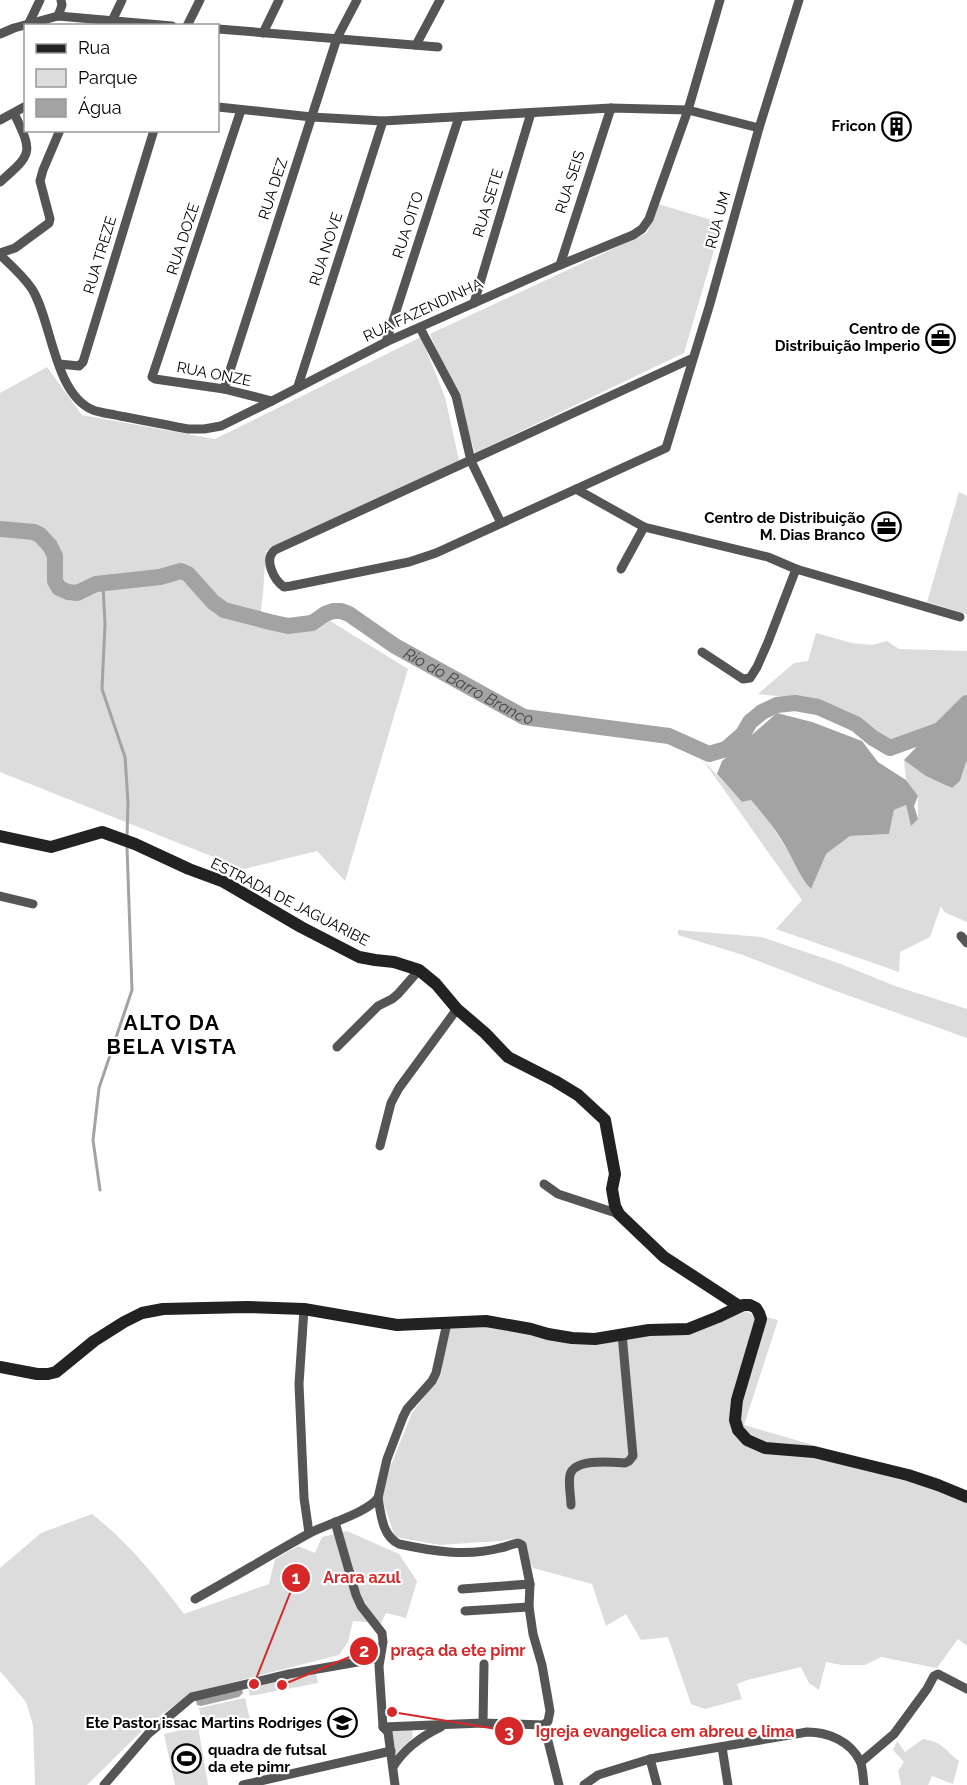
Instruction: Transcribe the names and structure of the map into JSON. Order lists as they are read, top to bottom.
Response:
{
  "streets": {
    "street": [
      "RUA SEIS",
      "RUA DEZ",
      "RUA SETE",
      "RUA UM",
      "RUA OITO",
      "RUA DOZE",
      "RUA NOVE",
      "RUA TREZE",
      "RUA FAZENDINHA",
      "RUA ONZE",
      "ESTRADA DE JAGUARIBE"
    ]
  },
  "crossings": [
    ["RUA SEIS", "RUA FAZENDINHA"],
    ["RUA DEZ", "RUA ONZE"],
    ["RUA SETE", "RUA FAZENDINHA"],
    ["RUA OITO", "RUA FAZENDINHA"],
    ["RUA DOZE", "RUA ONZE"],
    ["RUA NOVE", "RUA FAZENDINHA"],
    ["RUA TREZE", "RUA FAZENDINHA"],
    ["RUA FAZENDINHA", "RUA ONZE"]
  ],
  "districts": ["ALTO DA BELA VISTA"],
  "water": ["Rio do Barro Branco"],
  "places": {
    "building": ["Fricon"],
    "office": ["Centro de Distribuição Imperio", "Centro de Distribuição M. Dias Branco"],
    "other": ["Arara azul", "praça da ete pimr", "Igreja evangelica em abreu e lima"],
    "school or university": ["Ete Pastor issac Martins Rodriges"],
    "sports": ["quadra de futsal da ete pimr"]
  },
  "legend": ["Rua", "Parque", "Água"]
}
